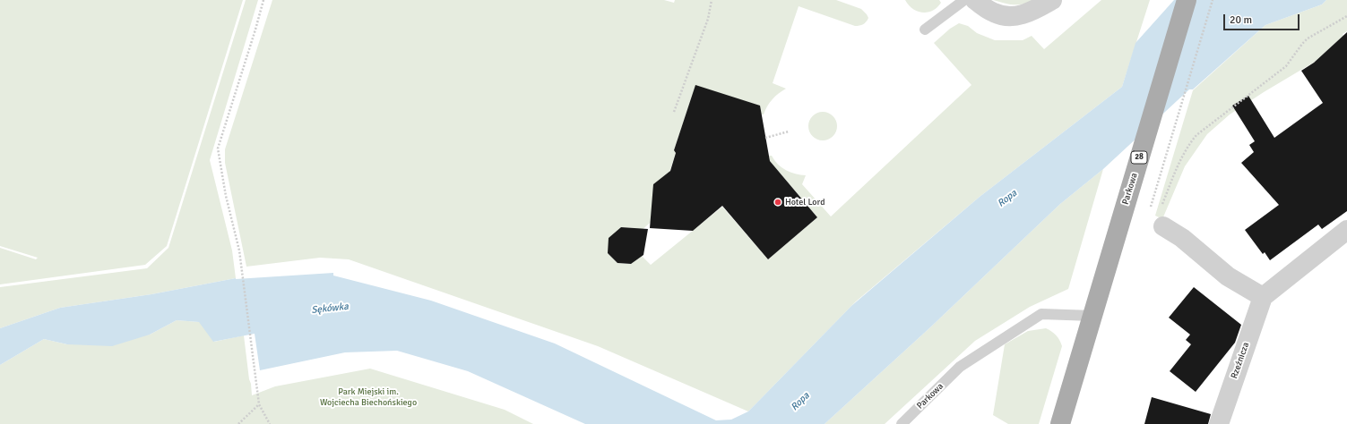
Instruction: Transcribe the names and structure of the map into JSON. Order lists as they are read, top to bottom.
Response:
{
  "streets": {
    "main road": ["28", "Parkowa"],
    "street": ["Rzeźnicza"]
  },
  "water": ["Ropa", "Sękówka"],
  "parks": ["Park Miejski im. Wojciecha Biechońskiego"],
  "places": ["Hotel Lord"],
  "scale_bar": "20 m"
}
